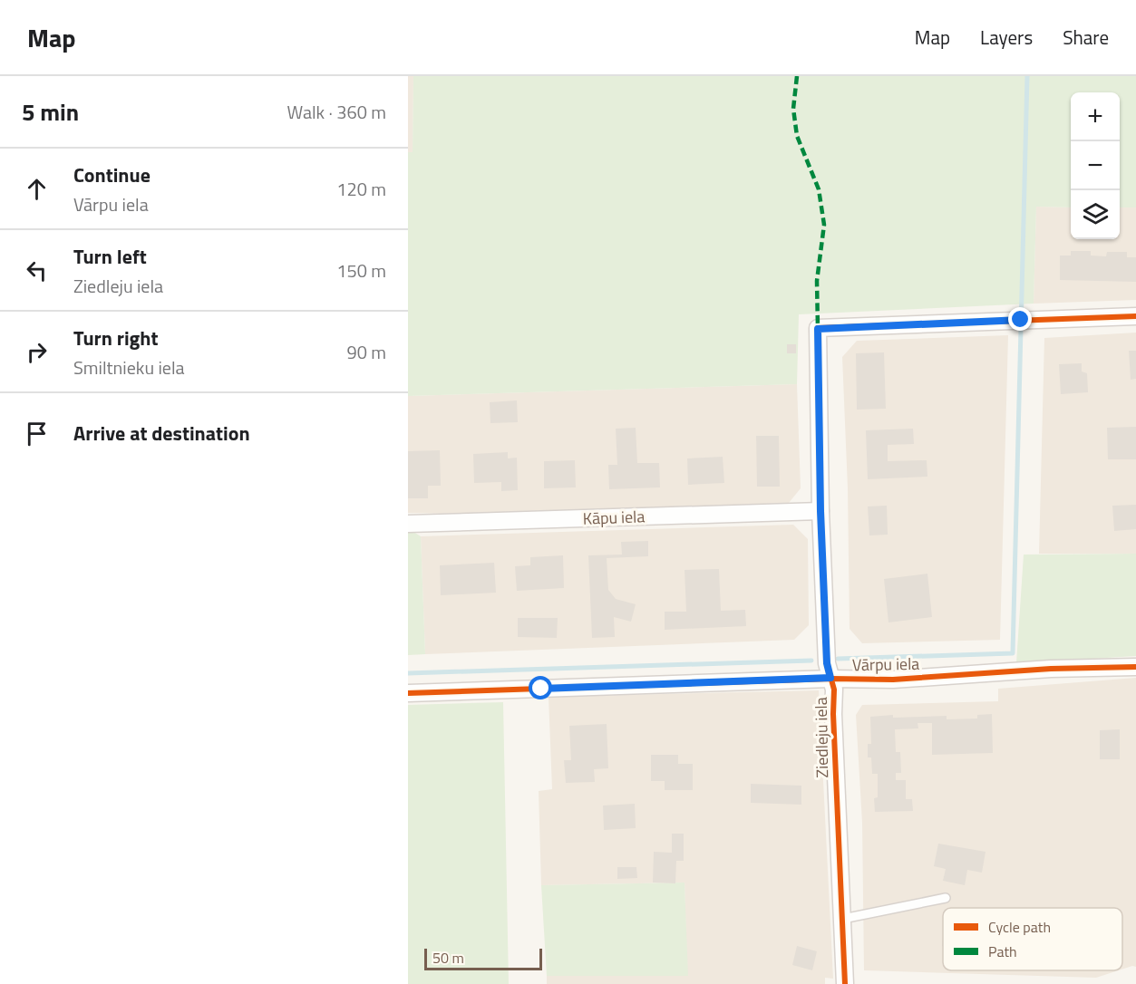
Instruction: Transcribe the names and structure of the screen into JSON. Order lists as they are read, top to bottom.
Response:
{
  "streets": {
    "street": ["Kāpu iela", "Vārpu iela", "Ziedleju iela"]
  },
  "crossings": [
    ["Kāpu iela", "Ziedleju iela"],
    ["Vārpu iela", "Ziedleju iela"]
  ],
  "legend": ["Cycle path", "Path"],
  "scale_bar": "50 m",
  "page": {
    "header": "Map",
    "nav": ["Map", "Layers", "Share"],
    "heading": ["5 min", "Walk · 360 m"],
    "map_buttons": ["+", "−"],
    "list": [
      ["Continue", "Vārpu iela", "120 m"],
      ["Turn left", "Ziedleju iela", "150 m"],
      ["Turn right", "Smiltnieku iela", "90 m"],
      "Arrive at destination"
    ],
    "scale": "50 m"
  }
}
